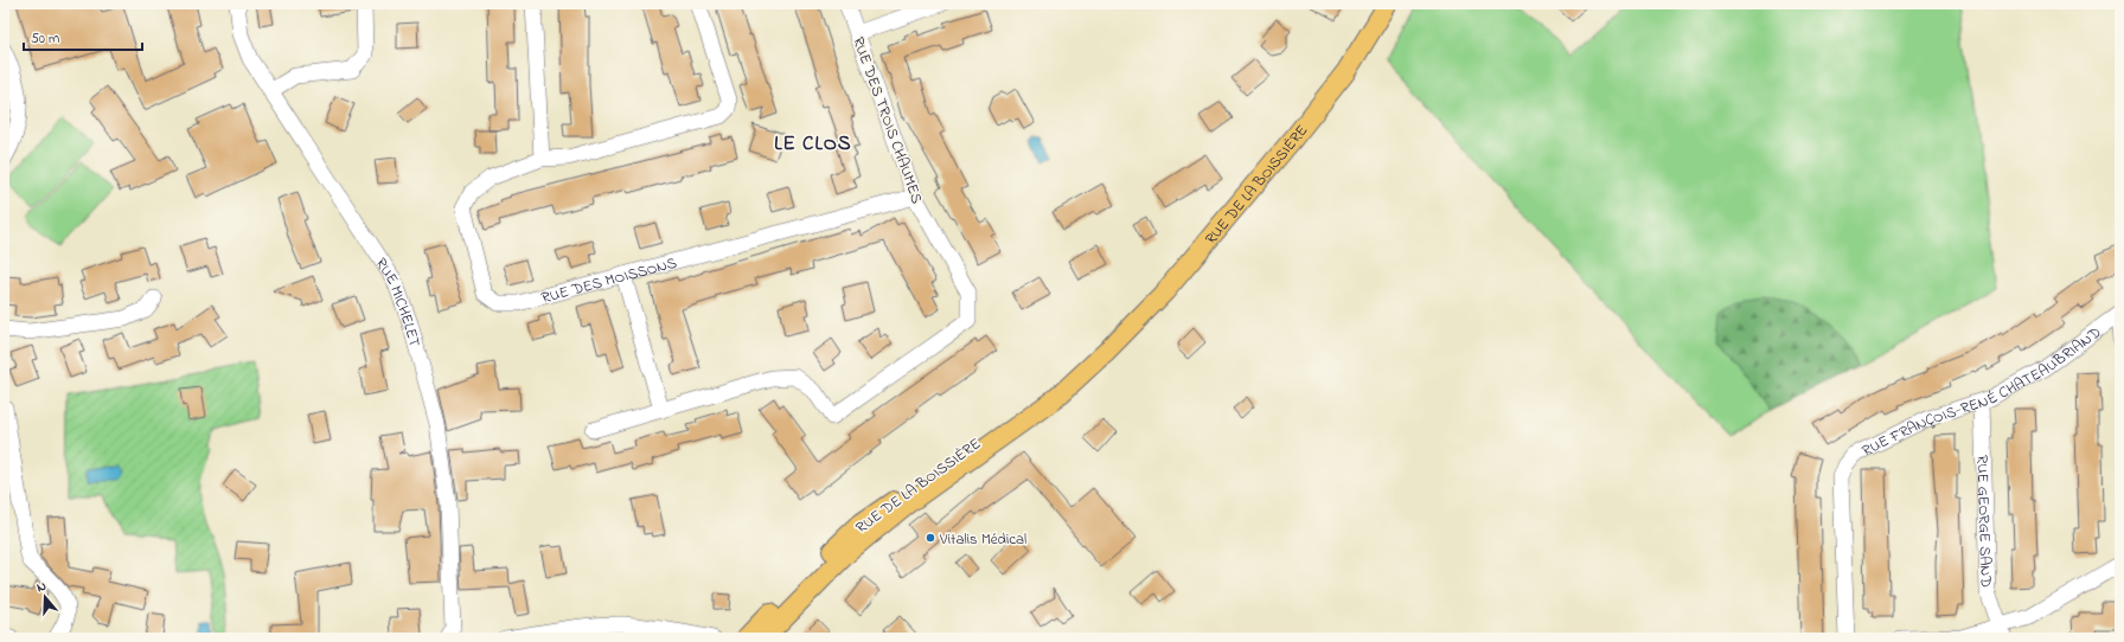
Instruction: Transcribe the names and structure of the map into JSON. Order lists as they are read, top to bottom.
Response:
{
  "streets": {
    "main road": ["RUE DE LA BOISSIÈRE"],
    "street": [
      "RUE DES TROIS CHAUMES",
      "RUE DES MOISSONS",
      "RUE MICHELET",
      "RUE FRANÇOIS-RENÉ CHATEAUBRIAND",
      "RUE GEORGE SAND"
    ]
  },
  "crossings": [
    ["RUE DES TROIS CHAUMES", "RUE DES MOISSONS"],
    ["RUE FRANÇOIS-RENÉ CHATEAUBRIAND", "RUE GEORGE SAND"]
  ],
  "districts": ["LE CLOS"],
  "places": ["Vitalis Médical"],
  "scale_bar": "50 m",
  "north": "top"
}
